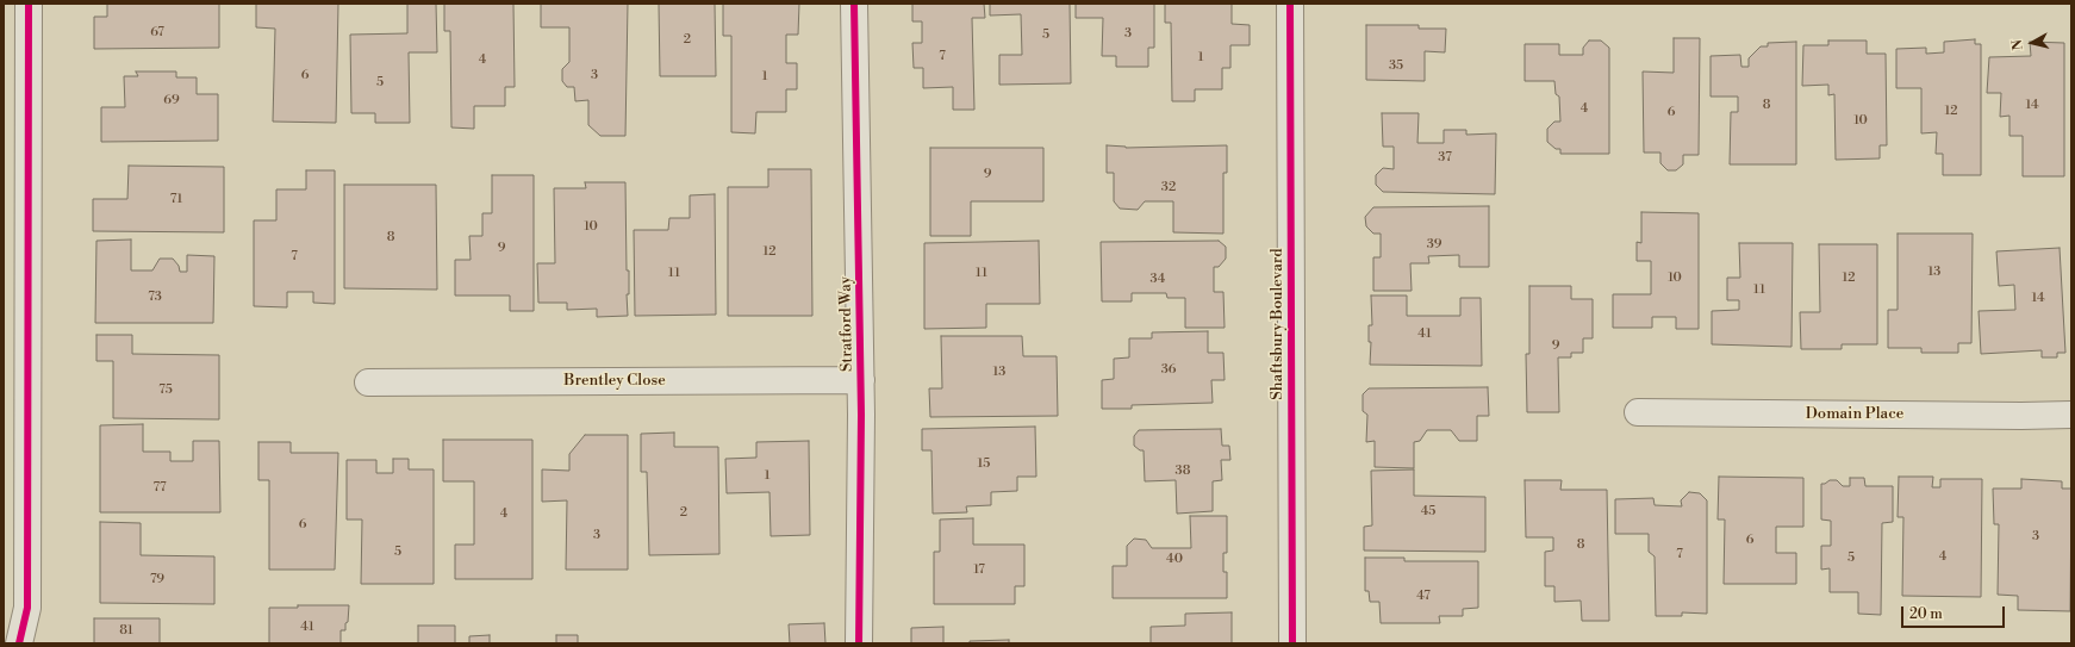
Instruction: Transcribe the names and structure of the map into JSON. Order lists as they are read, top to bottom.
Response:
{
  "streets": {
    "street": [
      "Stratford Way",
      "Shaftsbury Boulevard",
      "Brentley Close",
      "Domain Place"
    ]
  },
  "crossings": [
    ["Stratford Way", "Brentley Close"]
  ],
  "house_numbers": [
    "67",
    "3",
    "5",
    "2",
    "7",
    "1",
    "4",
    "35",
    "6",
    "3",
    "1",
    "5",
    "69",
    "8",
    "14",
    "4",
    "12",
    "6",
    "10",
    "37",
    "9",
    "32",
    "71",
    "10",
    "8",
    "39",
    "9",
    "12",
    "7",
    "13",
    "11",
    "11",
    "10",
    "12",
    "34",
    "11",
    "73",
    "14",
    "41",
    "9",
    "36",
    "13",
    "75",
    "15",
    "38",
    "1",
    "77",
    "45",
    "2",
    "4",
    "6",
    "3",
    "3",
    "6",
    "8",
    "5",
    "7",
    "4",
    "5",
    "40",
    "17",
    "79",
    "47",
    "41",
    "81"
  ],
  "scale_bar": "20 m",
  "north": "left"
}
